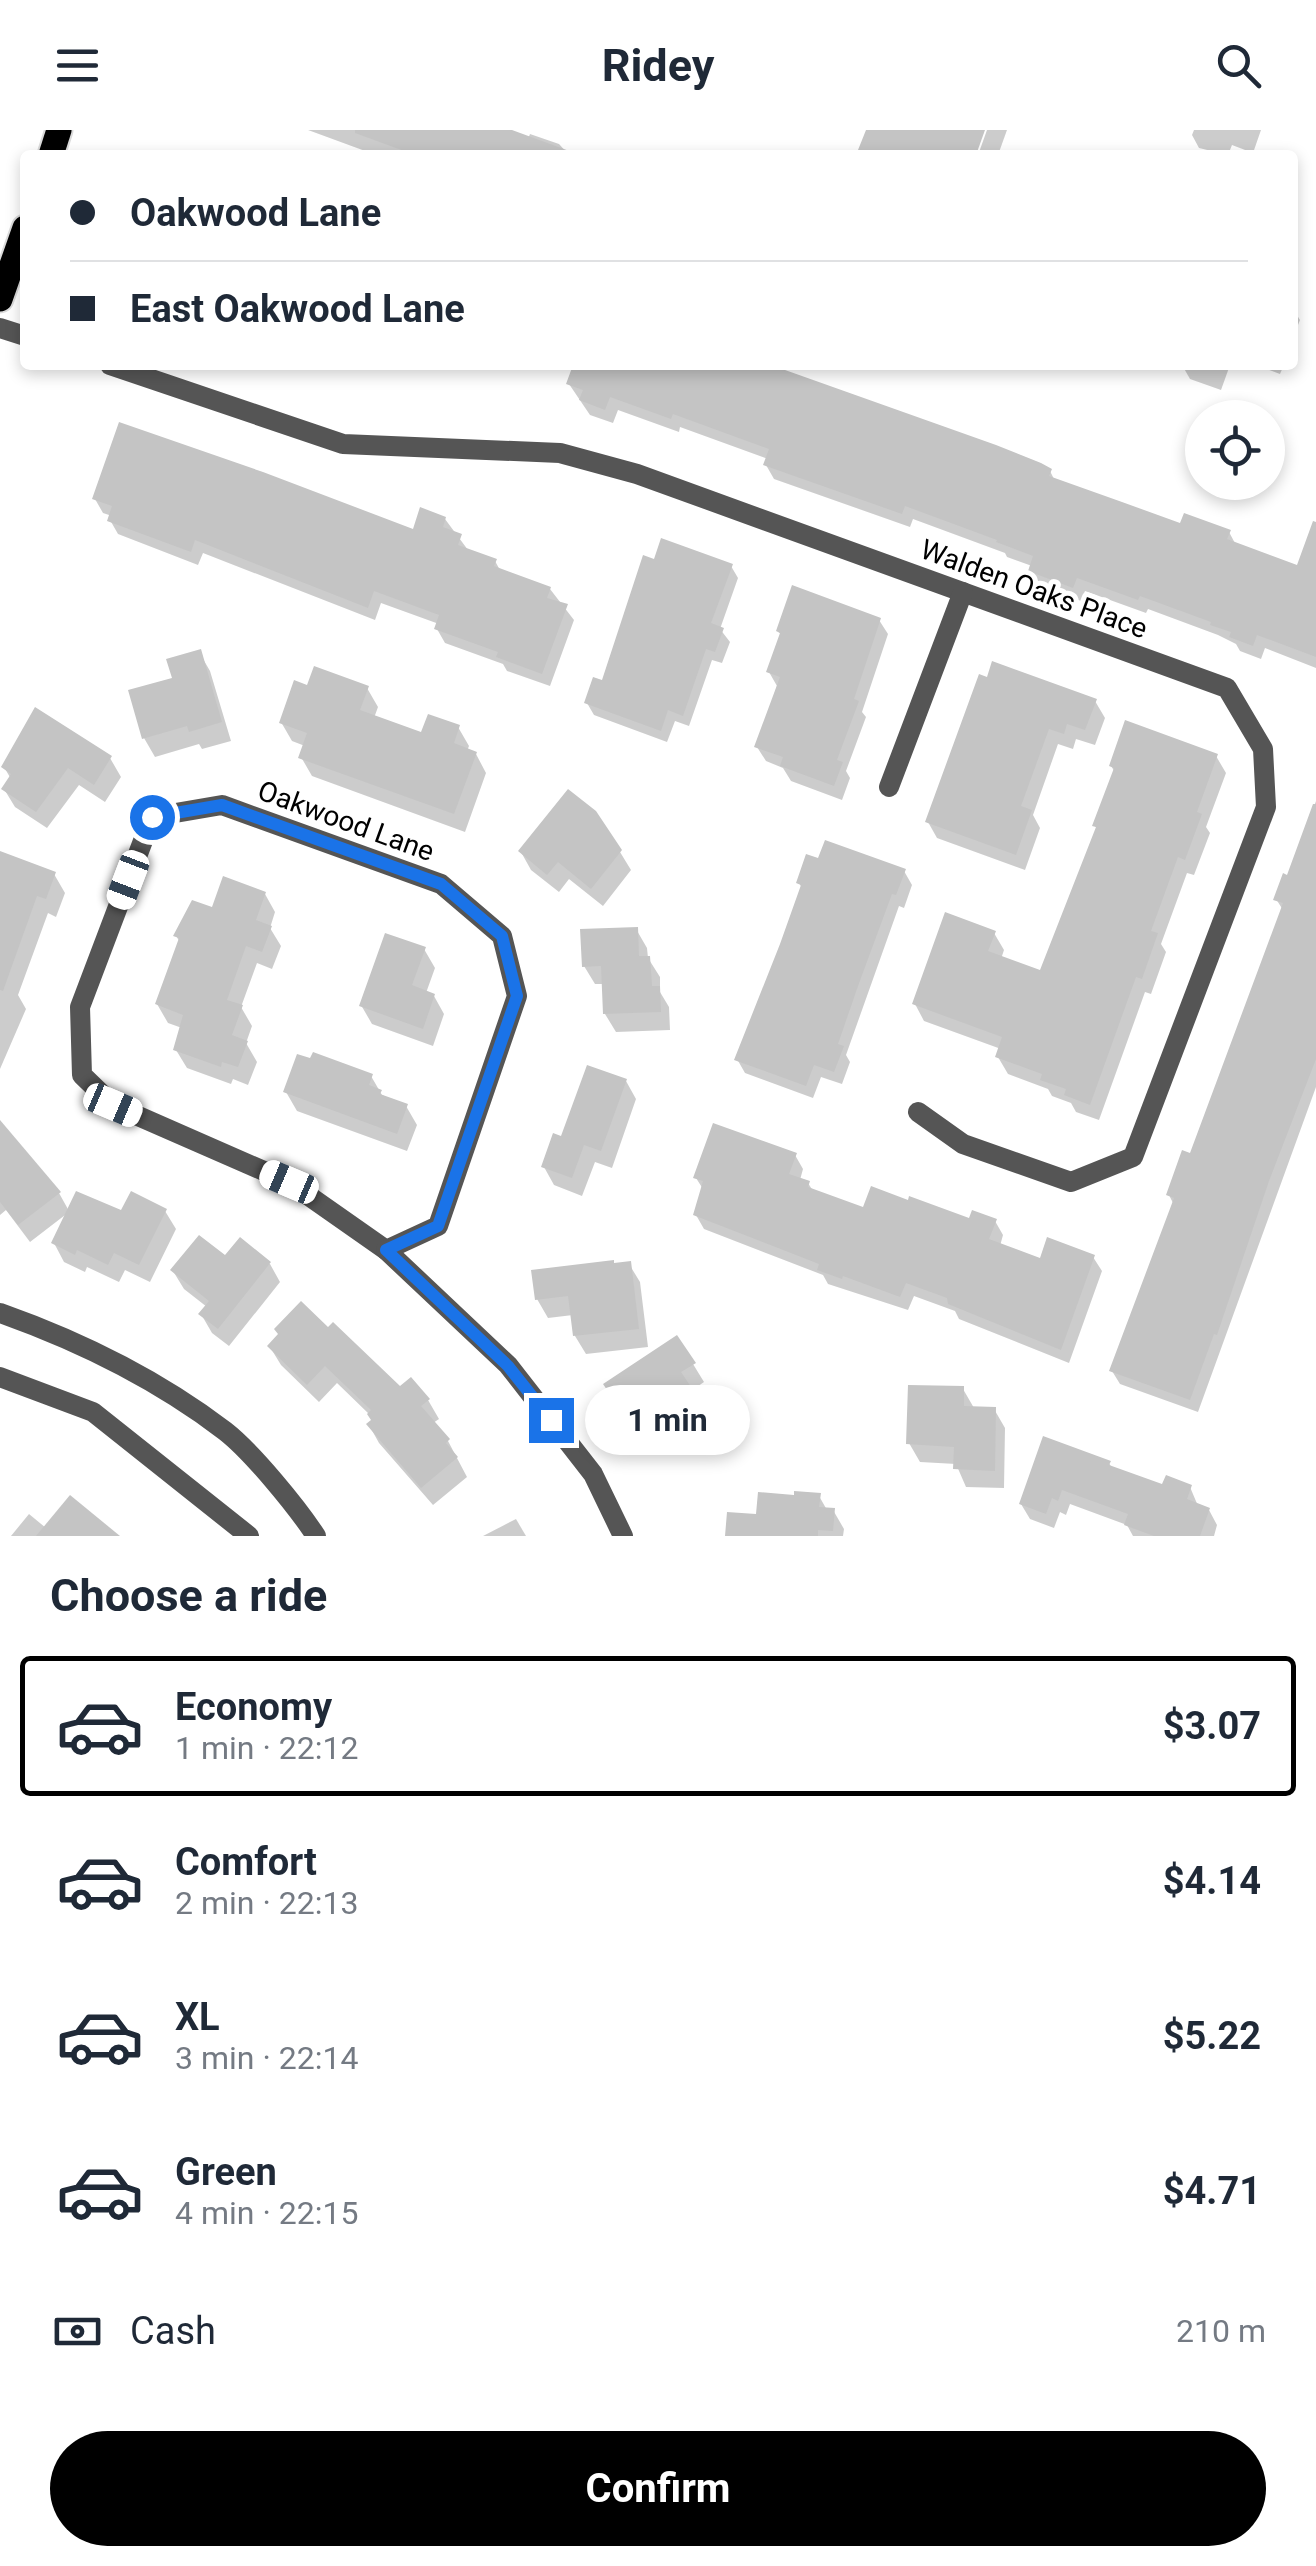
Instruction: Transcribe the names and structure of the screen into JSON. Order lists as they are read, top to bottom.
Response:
{
  "streets": {
    "street": ["Walden Oaks Place", "Oakwood Lane"]
  },
  "page": {
    "header": "Ridey",
    "banner": ["Oakwood Lane", "East Oakwood Lane"],
    "bubble": "1 min",
    "heading": "Choose a ride",
    "list": [
      {
        "name": "Economy",
        "note": "1 min · 22:12",
        "value": "$3.07"
      },
      {
        "name": "Comfort",
        "note": "2 min · 22:13",
        "value": "$4.14"
      },
      {
        "name": "XL",
        "note": "3 min · 22:14",
        "value": "$5.22"
      },
      {
        "name": "Green",
        "note": "4 min · 22:15",
        "value": "$4.71"
      }
    ],
    "pay": ["Cash", "210 m"],
    "buttons": "Confirm"
  }
}
